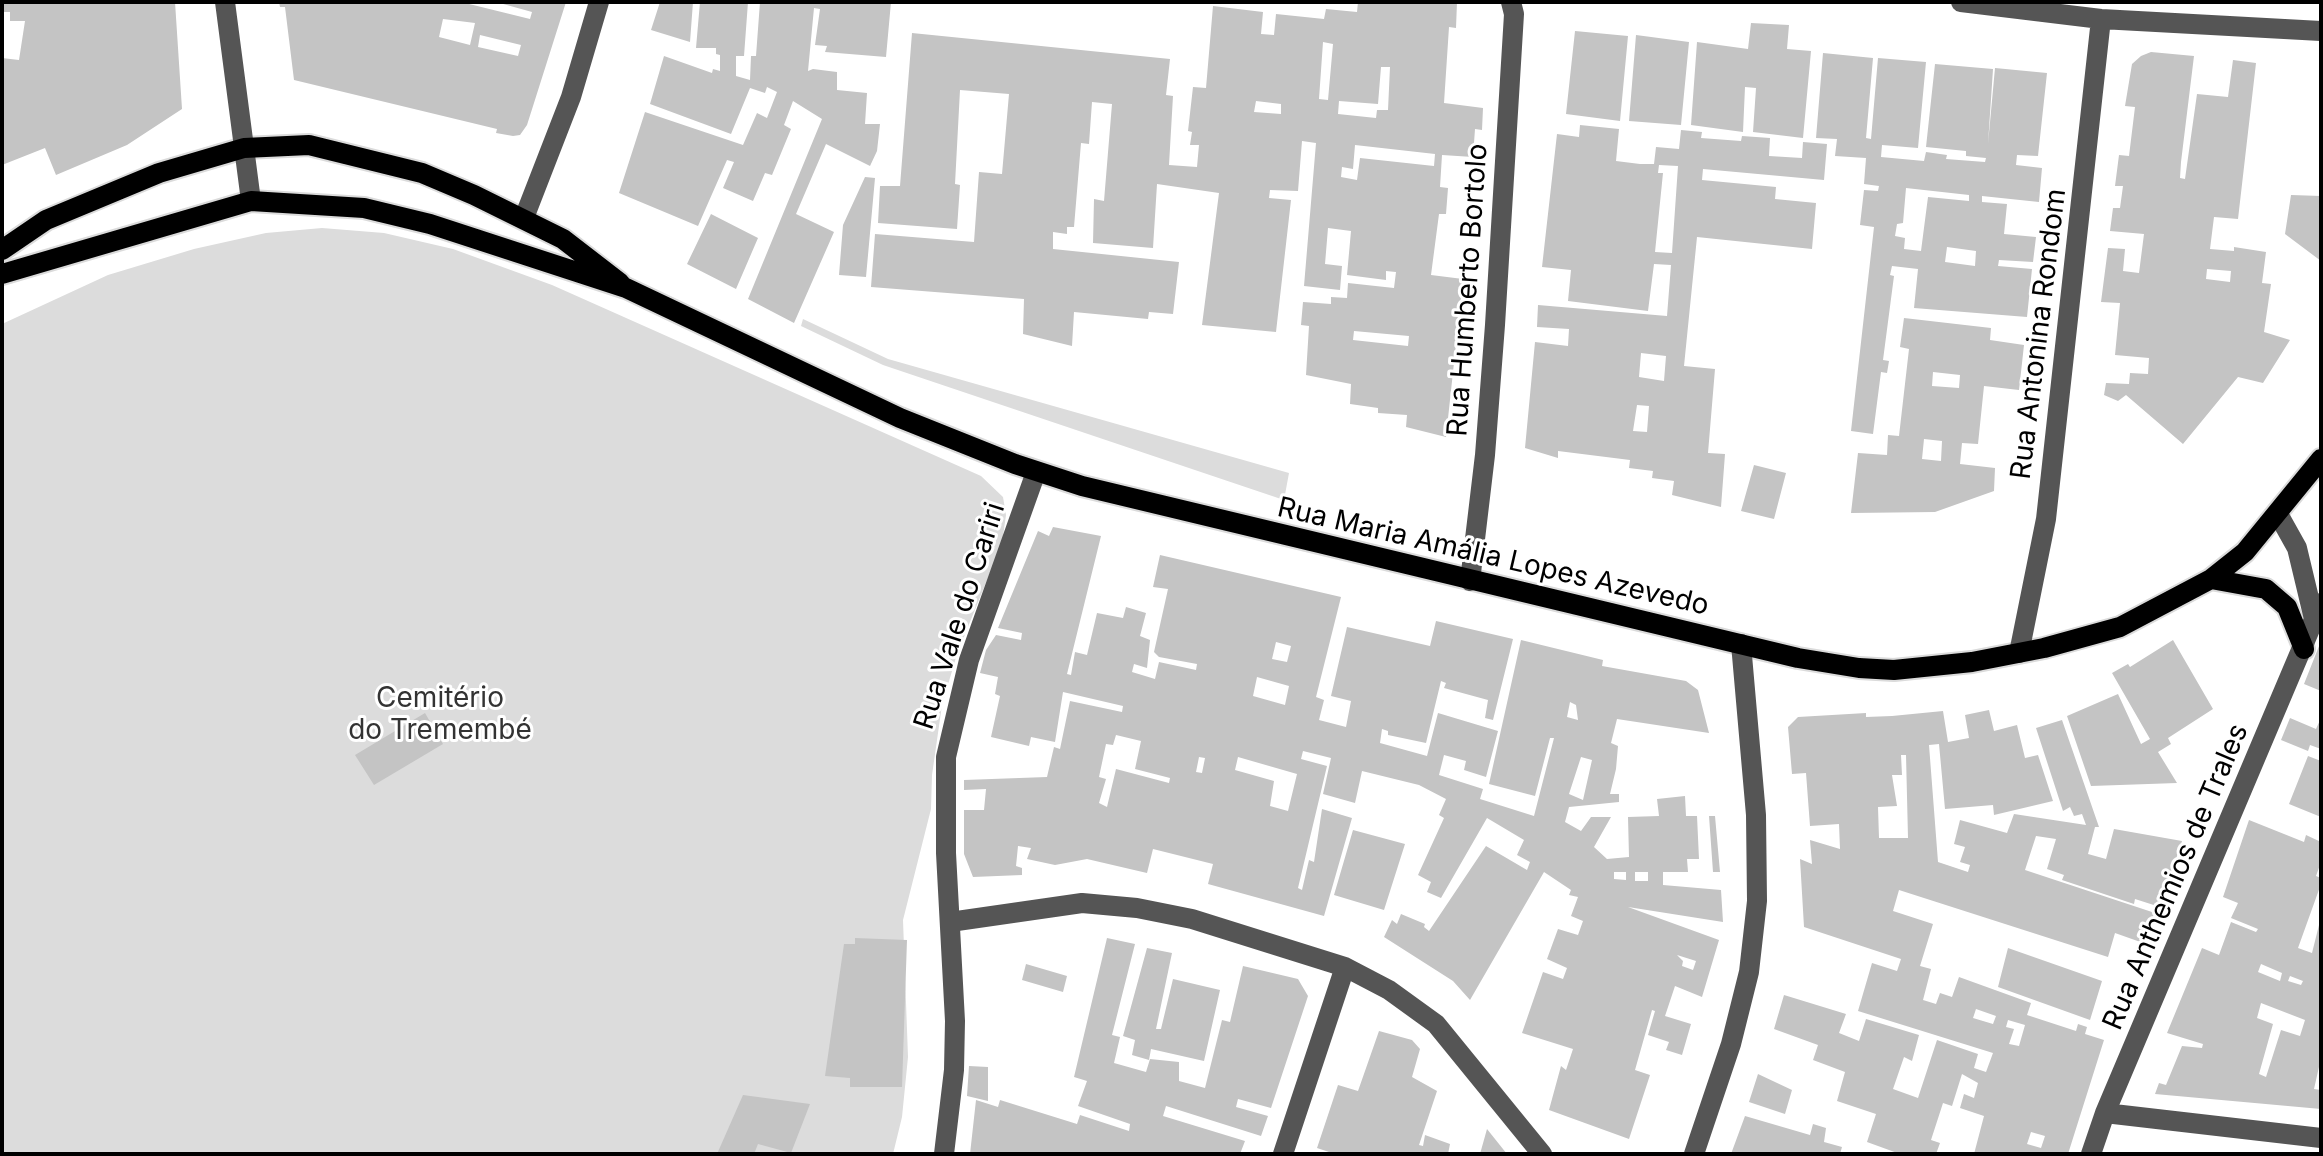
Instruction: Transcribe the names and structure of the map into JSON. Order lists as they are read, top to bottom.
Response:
{
  "streets": {
    "main road": ["Rua Maria Amália Lopes Azevedo"],
    "street": [
      "Rua Humberto Bortolo",
      "Rua Antonina Rondom",
      "Rua Vale do Cariri",
      "Rua Anthemios de Trales"
    ]
  },
  "crossings": [
    ["Rua Humberto Bortolo", "Rua Maria Amália Lopes Azevedo"],
    ["Rua Antonina Rondom", "Rua Maria Amália Lopes Azevedo"],
    ["Rua Maria Amália Lopes Azevedo", "Rua Vale do Cariri"]
  ],
  "parks": ["Cemitério do Tremembé"]
}
